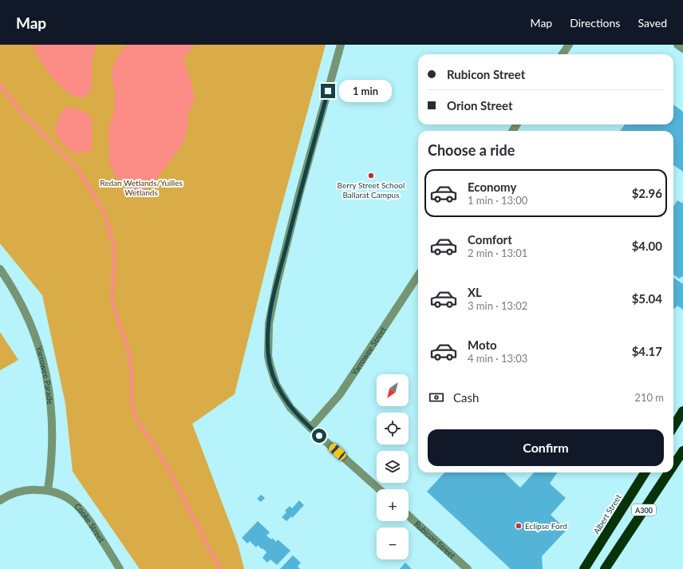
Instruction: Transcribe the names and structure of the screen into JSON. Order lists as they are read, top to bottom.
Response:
{
  "streets": {
    "highway": ["A300", "Albert Street"],
    "street": [
      "Yarrowee Street",
      "Yarrowee Parade",
      "Cooke Street",
      "Rubicon Street"
    ]
  },
  "crossings": [
    ["Yarrowee Parade", "Cooke Street"]
  ],
  "parks": ["Redan Wetlands/Yuilles Wetlands"],
  "places": ["Berry Street School Ballarat Campus", "Eclipse Ford"],
  "north": "bottom left",
  "page": {
    "header": "Map",
    "nav": ["Map", "Directions", "Saved"],
    "banner": ["Rubicon Street", "Orion Street"],
    "bubble": "1 min",
    "heading": "Choose a ride",
    "list": [
      {
        "name": "Economy",
        "note": "1 min · 13:00",
        "value": "$2.96"
      },
      {
        "name": "Comfort",
        "note": "2 min · 13:01",
        "value": "$4.00"
      },
      {
        "name": "XL",
        "note": "3 min · 13:02",
        "value": "$5.04"
      },
      {
        "name": "Moto",
        "note": "4 min · 13:03",
        "value": "$4.17"
      }
    ],
    "map_buttons": ["+", "−"],
    "pay": ["Cash", "210 m"],
    "buttons": "Confirm"
  }
}
